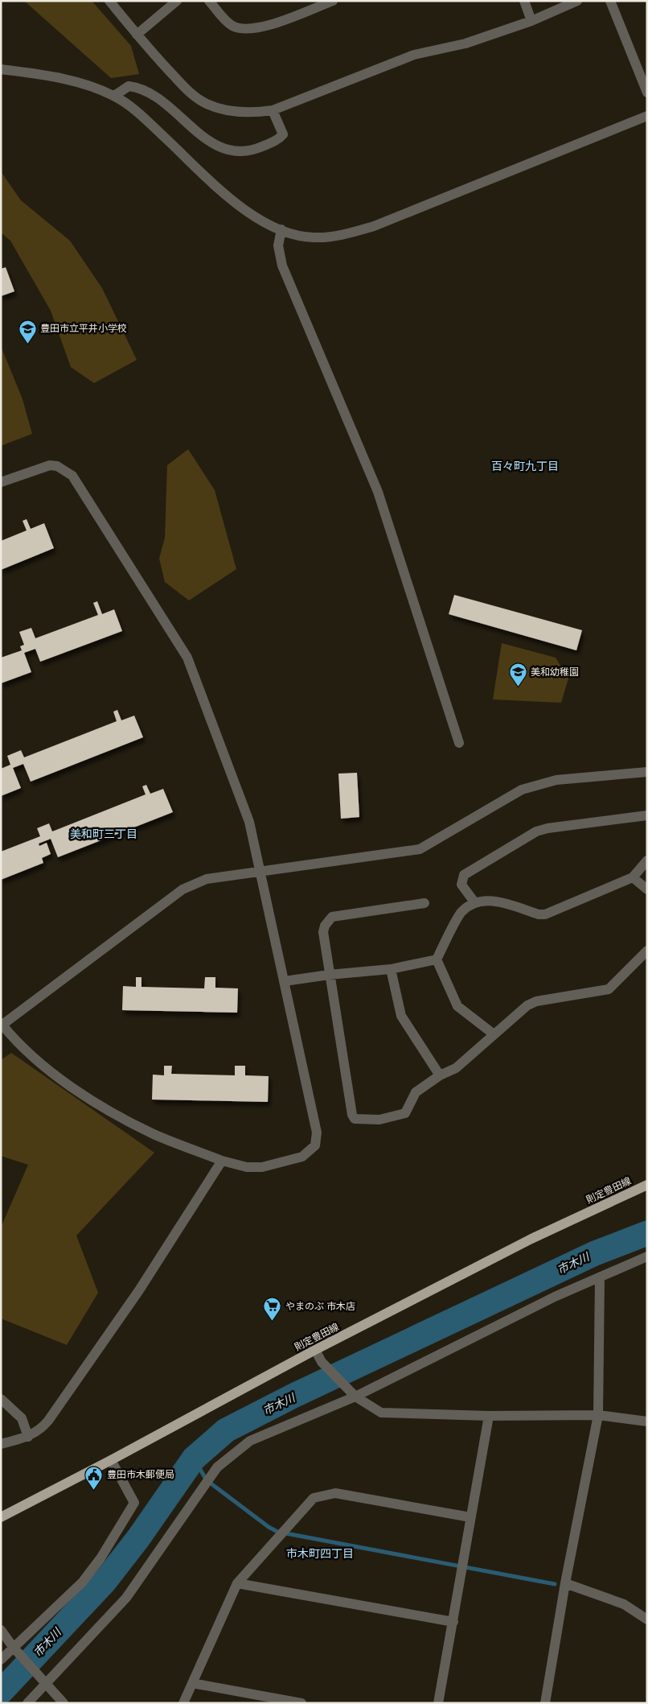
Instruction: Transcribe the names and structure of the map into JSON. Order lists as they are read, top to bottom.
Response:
{
  "streets": {
    "main road": ["則定豊田線"]
  },
  "districts": ["百々町九丁目", "美和町三丁目", "市木町四丁目"],
  "water": ["市木川"],
  "places": {
    "school or university": ["豊田市立平井小学校", "美和幼稚園"],
    "supermarket": ["やまのぶ 市木店"],
    "public building": ["豊田市木郵便局"]
  }
}
